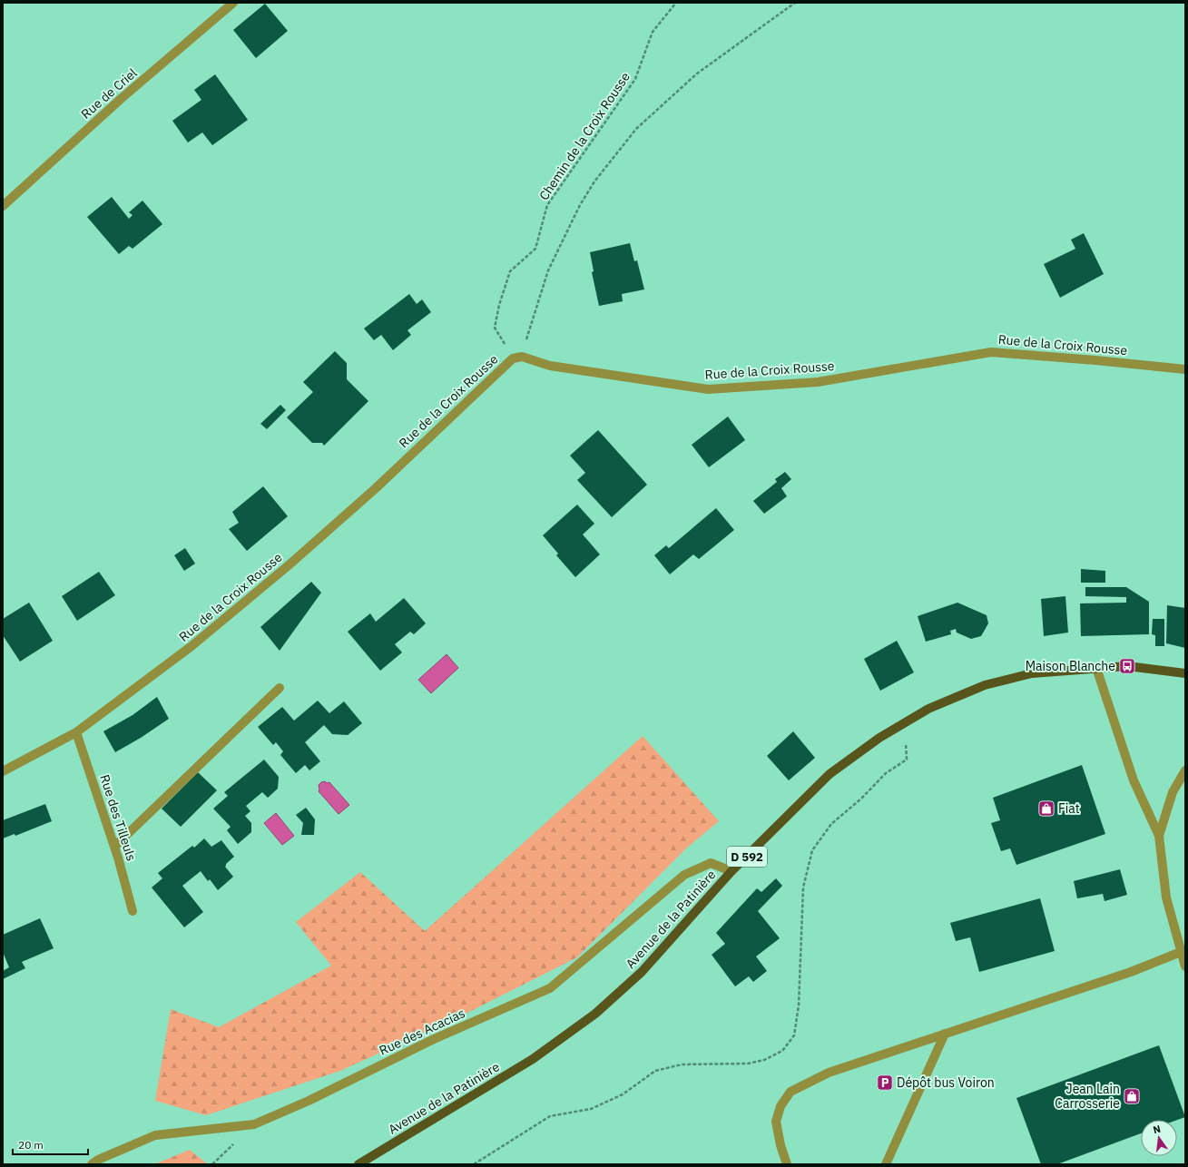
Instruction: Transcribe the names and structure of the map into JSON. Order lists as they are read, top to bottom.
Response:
{
  "streets": {
    "main road": ["D 592", "Avenue de la Patinière"],
    "street": [
      "Rue de Criel",
      "Rue de la Croix Rousse",
      "Rue des Tilleuls",
      "Rue des Acacias"
    ],
    "path": ["Chemin de la Croix Rousse"]
  },
  "crossings": [
    ["Chemin de la Croix Rousse", "Rue de la Croix Rousse"],
    ["Rue de la Croix Rousse", "Rue des Tilleuls"],
    ["Avenue de la Patinière", "Rue des Acacias"]
  ],
  "places": {
    "bus stop": ["Maison Blanche"],
    "shop": ["Fiat", "Jean Lain Carrosserie"],
    "parking": ["Dépôt bus Voiron"]
  },
  "scale_bar": "20 m",
  "north": "top"
}
